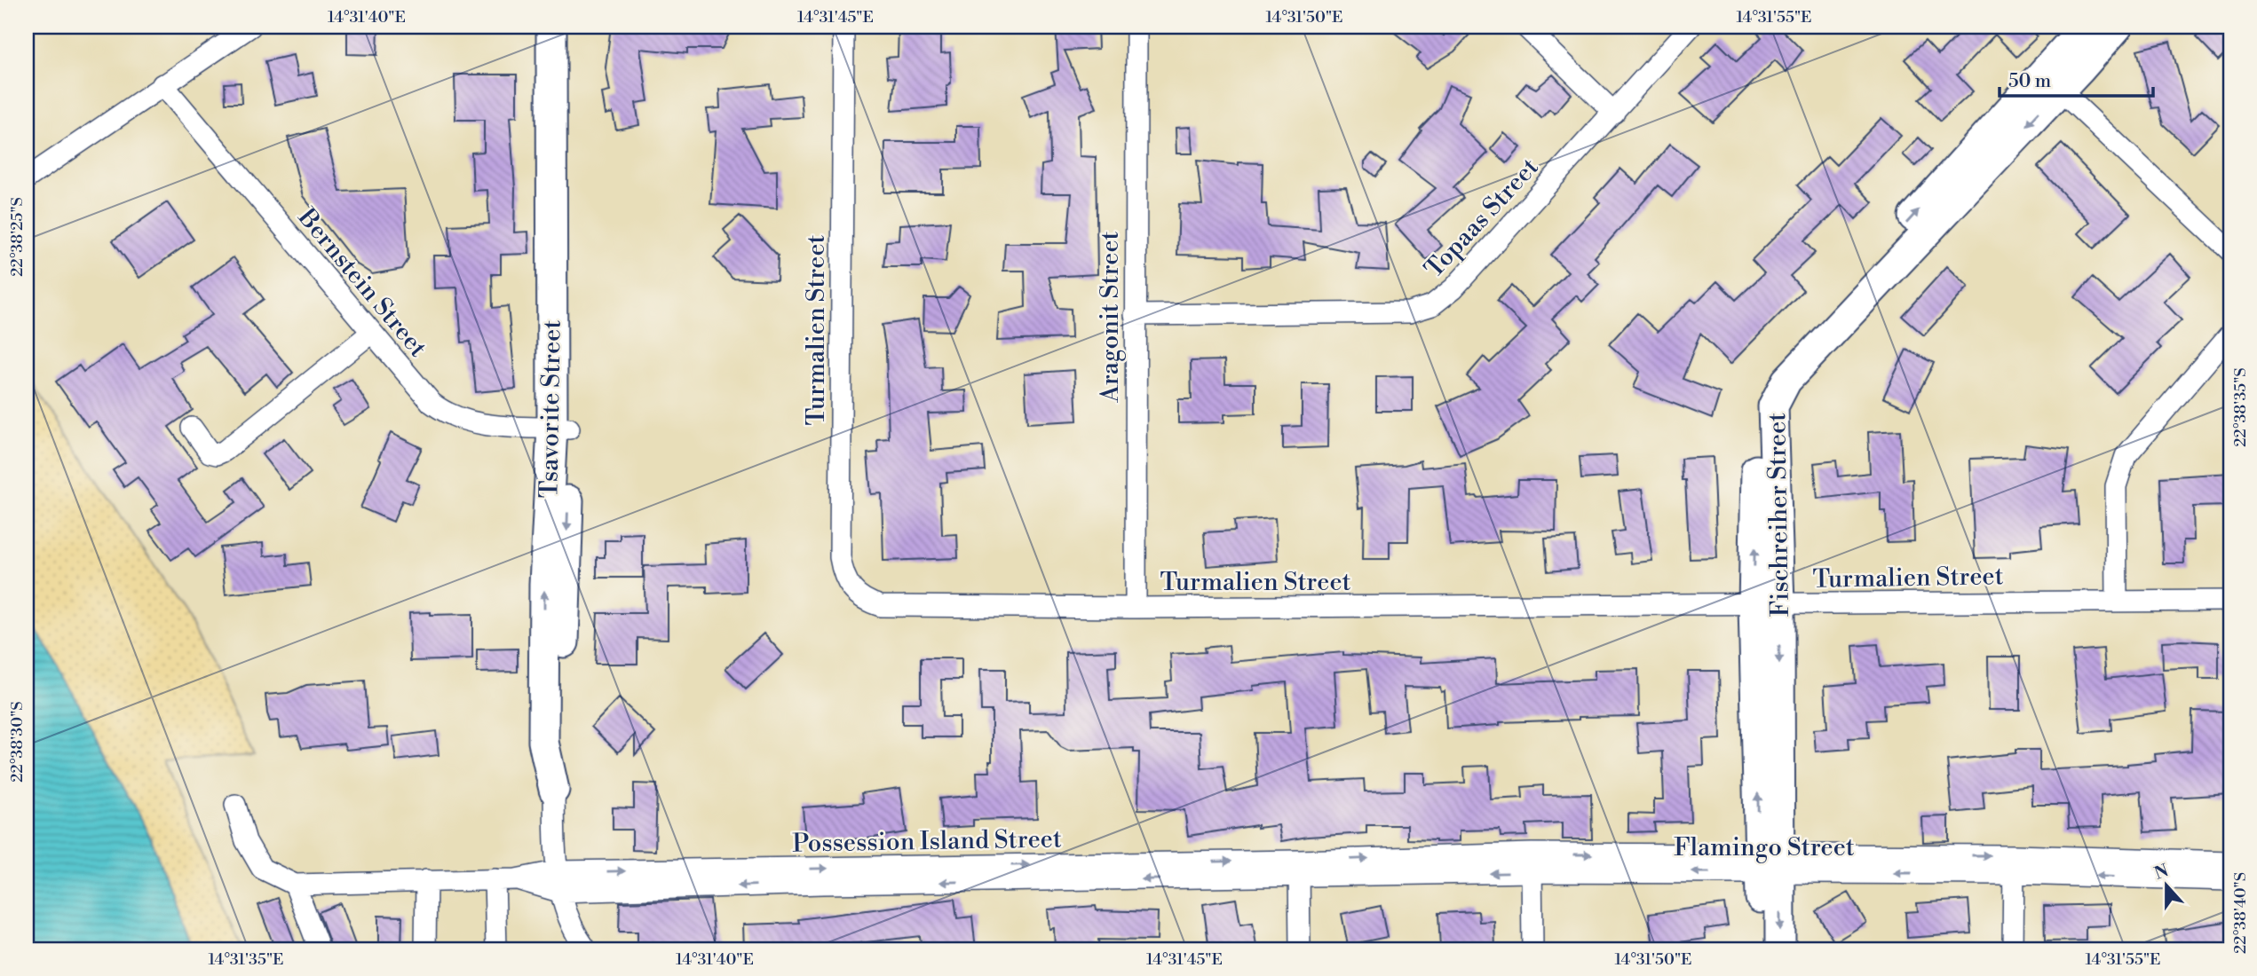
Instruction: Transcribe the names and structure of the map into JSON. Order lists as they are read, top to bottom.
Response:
{
  "streets": {
    "street": [
      "Topaas Street",
      "Bernstein Street",
      "Aragonit Street",
      "Turmalien Street",
      "Tsavorite Street",
      "Fischreiher Street",
      "Possession Island Street",
      "Flamingo Street"
    ]
  },
  "crossings": [
    ["Topaas Street", "Aragonit Street"],
    ["Bernstein Street", "Tsavorite Street"],
    ["Aragonit Street", "Turmalien Street"],
    ["Turmalien Street", "Fischreiher Street"],
    ["Tsavorite Street", "Possession Island Street"],
    ["Fischreiher Street", "Flamingo Street"],
    ["Possession Island Street", "Flamingo Street"]
  ],
  "scale_bar": "50 m",
  "north": "top",
  "coordinates": [
    "14°31'40\"E",
    "14°31'45\"E",
    "14°31'50\"E",
    "14°31'55\"E",
    "22°38'25\"S",
    "22°38'35\"S",
    "22°38'30\"S",
    "22°38'40\"S",
    "14°31'35\"E"
  ]
}
